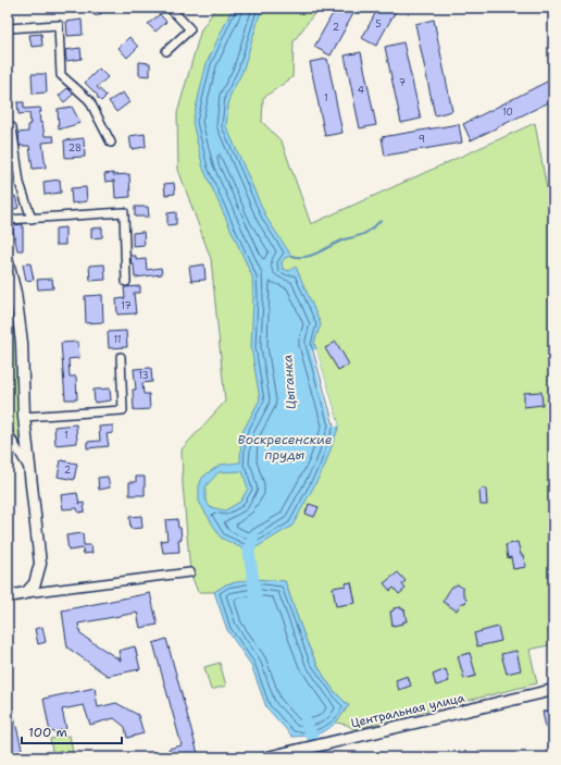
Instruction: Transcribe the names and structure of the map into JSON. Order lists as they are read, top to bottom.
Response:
{
  "streets": {
    "street": ["Центральная улица"]
  },
  "water": ["Цыганка", "Воскресенские пруды"],
  "house_numbers": [
    "5",
    "2",
    "7",
    "4",
    "1",
    "10",
    "9",
    "28",
    "17",
    "11",
    "13",
    "1",
    "2"
  ],
  "scale_bar": "100 m"
}
